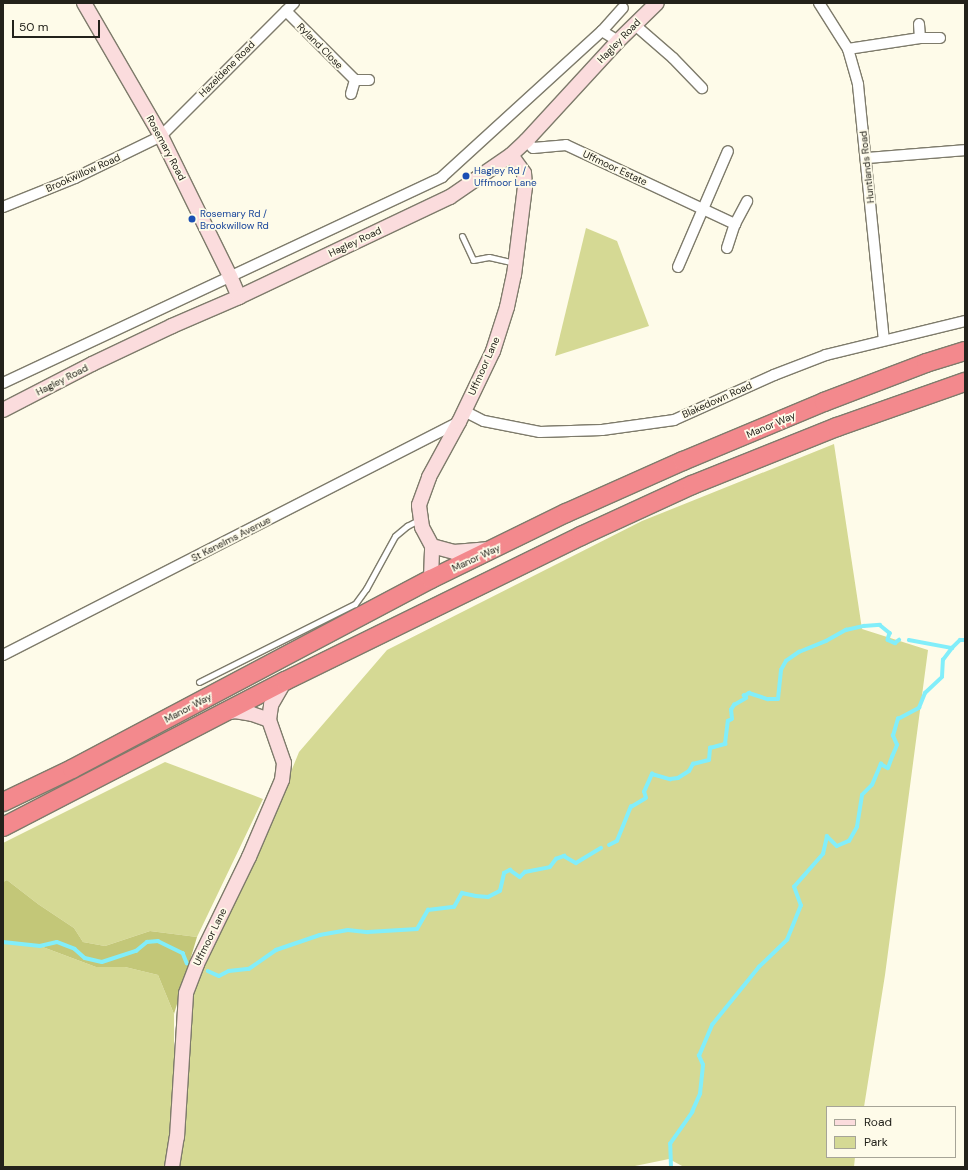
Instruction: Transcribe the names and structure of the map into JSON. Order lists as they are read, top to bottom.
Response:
{
  "streets": {
    "highway": ["Manor Way"],
    "street": [
      "Hagley Road",
      "Ryland Close",
      "Hazeldene Road",
      "Rosemary Road",
      "Huntlands Road",
      "Uffmoor Estate",
      "Brookwillow Road",
      "Uffmoor Lane",
      "Blakedown Road",
      "St Kenelms Avenue"
    ]
  },
  "crossings": [
    ["Hagley Road", "Rosemary Road"],
    ["Hagley Road", "Uffmoor Estate"],
    ["Hagley Road", "Uffmoor Lane"],
    ["Ryland Close", "Hazeldene Road"],
    ["Hazeldene Road", "Rosemary Road"],
    ["Hazeldene Road", "Brookwillow Road"],
    ["Rosemary Road", "Brookwillow Road"],
    ["Huntlands Road", "Blakedown Road"],
    ["Uffmoor Lane", "Blakedown Road"],
    ["Uffmoor Lane", "Manor Way"],
    ["Uffmoor Lane", "St Kenelms Avenue"],
    ["Blakedown Road", "St Kenelms Avenue"]
  ],
  "places": ["Hagley Rd / Uffmoor Lane", "Rosemary Rd / Brookwillow Rd"],
  "legend": ["Road", "Park"],
  "scale_bar": "50 m"
}
